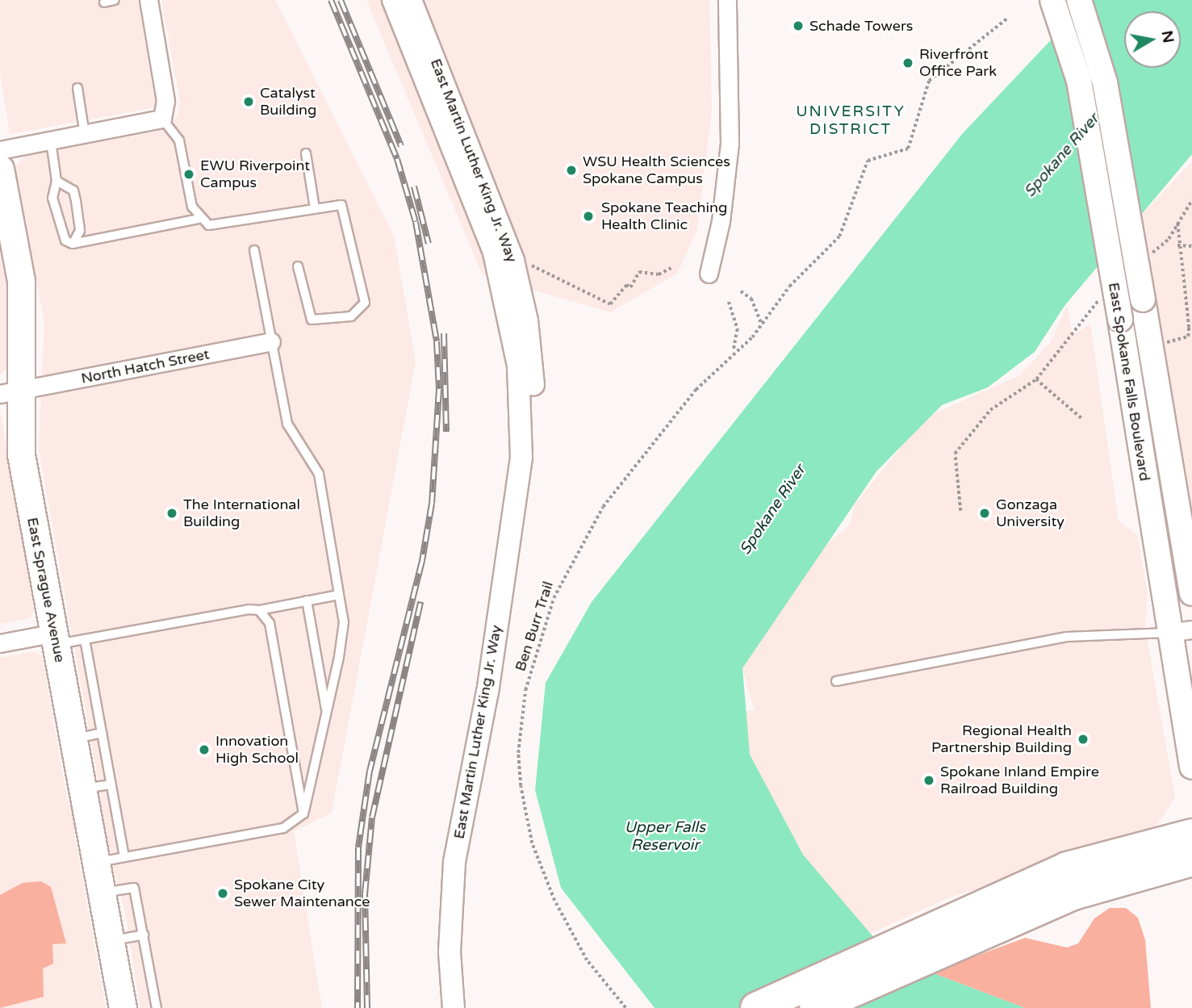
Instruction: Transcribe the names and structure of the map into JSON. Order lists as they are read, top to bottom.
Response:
{
  "streets": {
    "main road": ["East Spokane Falls Boulevard", "East Sprague Avenue"],
    "street": ["East Martin Luther King Jr. Way", "North Hatch Street"],
    "path": ["Ben Burr Trail"]
  },
  "crossings": [
    ["North Hatch Street", "East Sprague Avenue"]
  ],
  "districts": ["UNIVERSITY DISTRICT"],
  "water": ["Spokane River", "Upper Falls Reservoir"],
  "places": [
    "Schade Towers",
    "Riverfront Office Park",
    "Catalyst Building",
    "WSU Health Sciences Spokane Campus",
    "EWU Riverpoint Campus",
    "Spokane Teaching Health Clinic",
    "The International Building",
    "Gonzaga University",
    "Regional Health Partnership Building",
    "Innovation High School",
    "Spokane Inland Empire Railroad Building",
    "Spokane City Sewer Maintenance"
  ],
  "north": "right"
}
